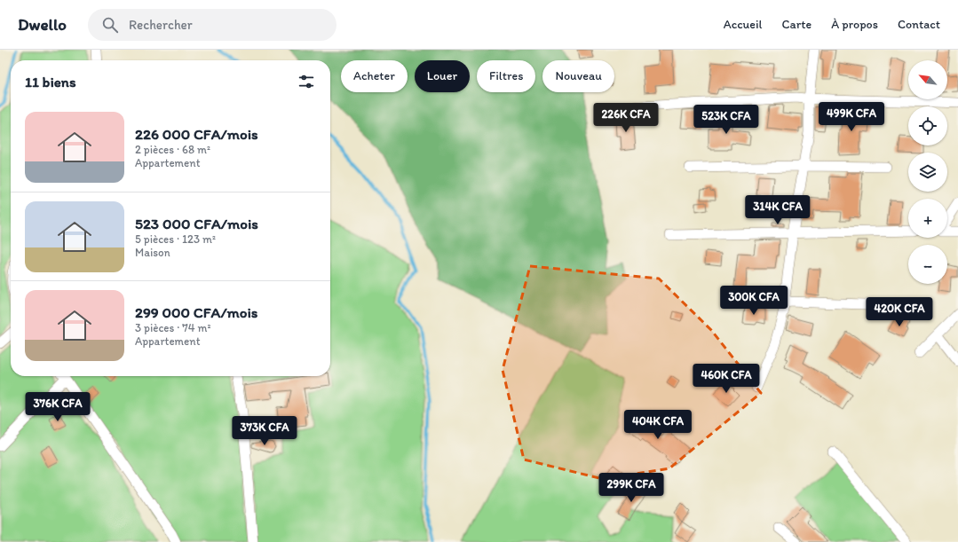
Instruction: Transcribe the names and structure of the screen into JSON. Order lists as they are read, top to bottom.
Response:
{
  "north": "top left",
  "page": {
    "header": "Dwello",
    "search": "Rechercher",
    "nav": [
      "Accueil",
      "Carte",
      "À propos",
      "Contact"
    ],
    "map_buttons": ["+", "−"],
    "chip": [
      "Acheter",
      "Louer",
      "Filtres",
      "Nouveau"
    ],
    "heading": "11 biens",
    "price": [
      "499K CFA",
      "226K CFA",
      "523K CFA",
      "314K CFA",
      "300K CFA",
      "420K CFA",
      "460K CFA",
      "376K CFA",
      "404K CFA",
      "373K CFA",
      "299K CFA"
    ],
    "list": [
      {
        "name": "226 000 CFA/mois",
        "note": "2 pièces · 68 m² · Appartement"
      },
      {
        "name": "523 000 CFA/mois",
        "note": "5 pièces · 123 m² · Maison"
      },
      {
        "name": "299 000 CFA/mois",
        "note": "3 pièces · 74 m² · Appartement"
      }
    ]
  }
}
